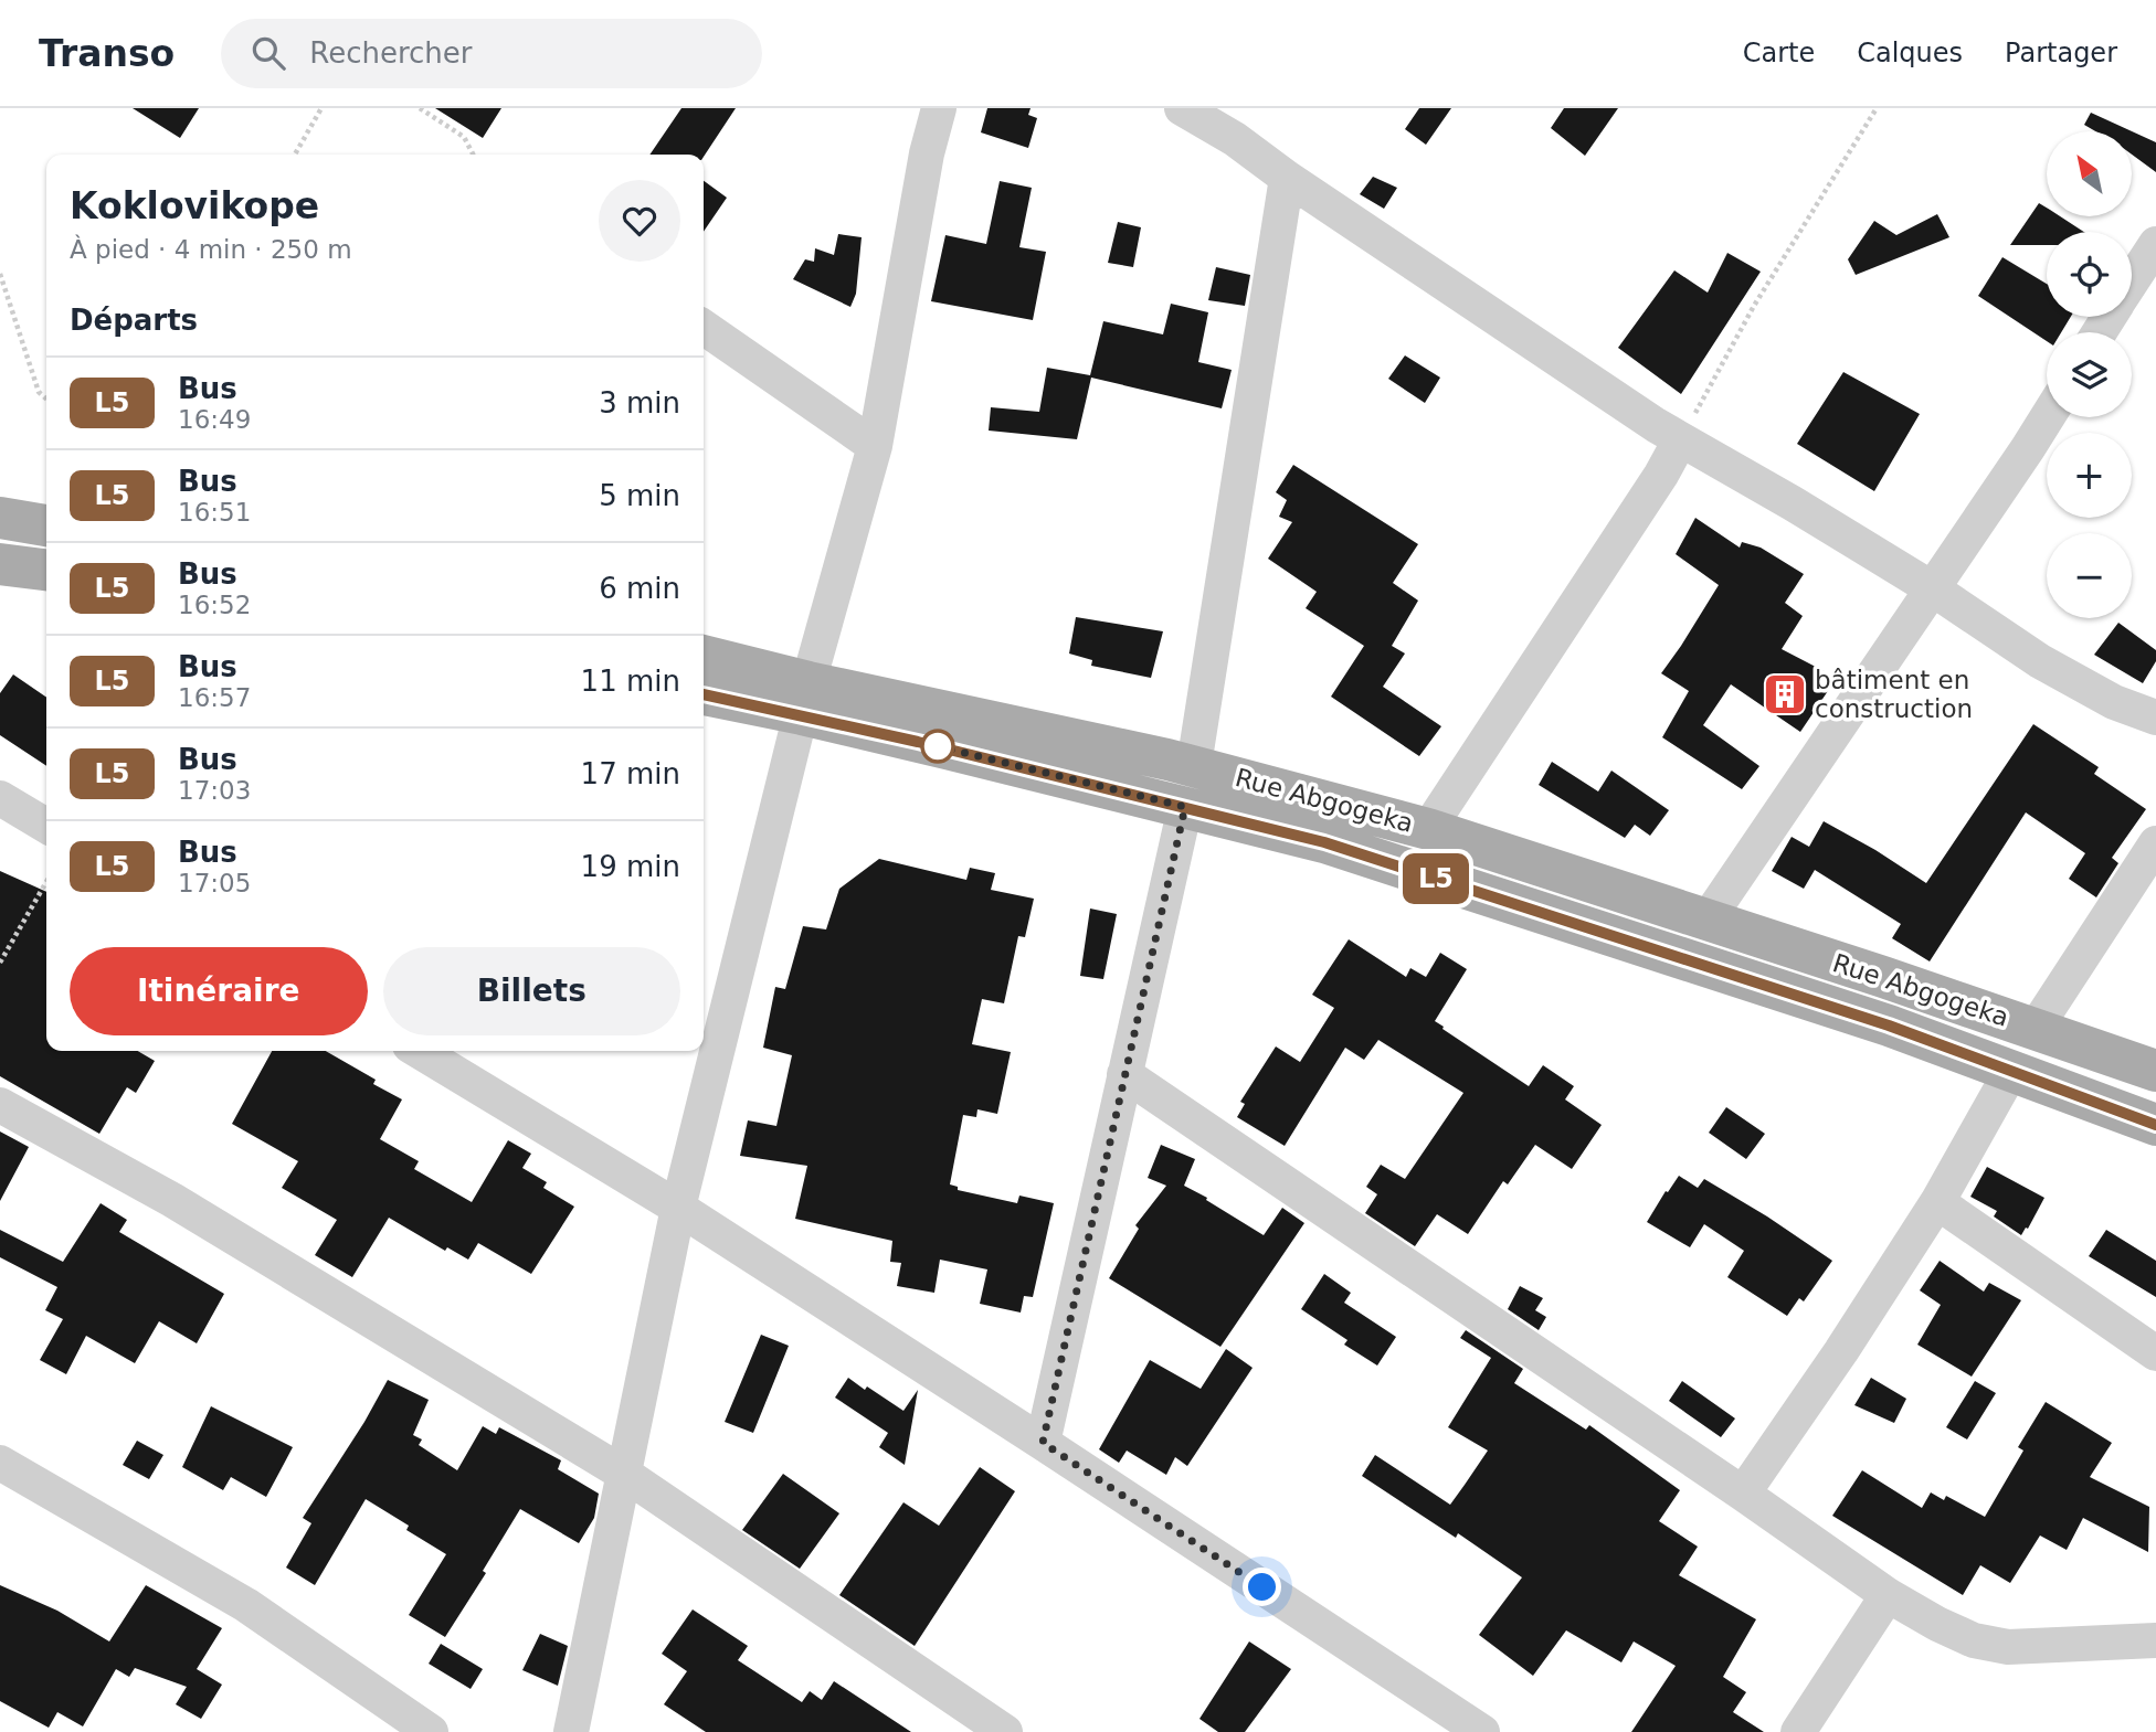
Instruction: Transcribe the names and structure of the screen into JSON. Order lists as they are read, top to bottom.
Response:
{
  "streets": {
    "main road": ["Rue Abgogeka"]
  },
  "places": {
    "building": ["bâtiment en construction"]
  },
  "lines": ["bus line L5"],
  "north": "top left",
  "page": {
    "header": "Transo",
    "search": "Rechercher",
    "nav": ["Carte", "Calques", "Partager"],
    "on_map": "L5",
    "map_buttons": ["+", "−"],
    "heading": [
      ["Koklovikope", "À pied · 4 min · 250 m"],
      "Départs"
    ],
    "list": [
      {
        "mark": "L5",
        "name": "Bus",
        "note": "16:49",
        "value": "3 min"
      },
      {
        "mark": "L5",
        "name": "Bus",
        "note": "16:51",
        "value": "5 min"
      },
      {
        "mark": "L5",
        "name": "Bus",
        "note": "16:52",
        "value": "6 min"
      },
      {
        "mark": "L5",
        "name": "Bus",
        "note": "16:57",
        "value": "11 min"
      },
      {
        "mark": "L5",
        "name": "Bus",
        "note": "17:03",
        "value": "17 min"
      },
      {
        "mark": "L5",
        "name": "Bus",
        "note": "17:05",
        "value": "19 min"
      }
    ],
    "buttons": ["Itinéraire", "Billets"]
  }
}
